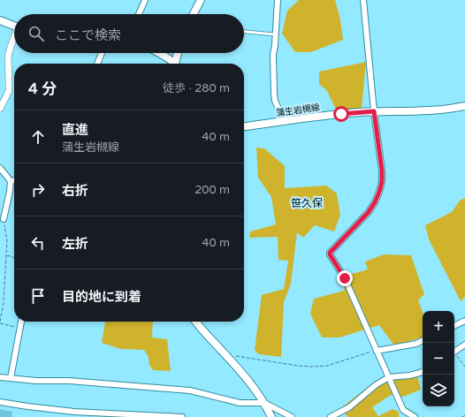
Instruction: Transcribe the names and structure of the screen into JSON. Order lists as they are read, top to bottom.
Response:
{
  "streets": {
    "main road": ["蒲生岩槻線"]
  },
  "districts": ["笹久保"],
  "page": {
    "search": "ここで検索",
    "heading": ["4 分", "徒歩 · 280 m"],
    "list": [
      ["直進", "蒲生岩槻線", "40 m"],
      ["右折", "200 m"],
      ["左折", "40 m"],
      "目的地に到着"
    ],
    "map_buttons": ["+", "−"]
  }
}
